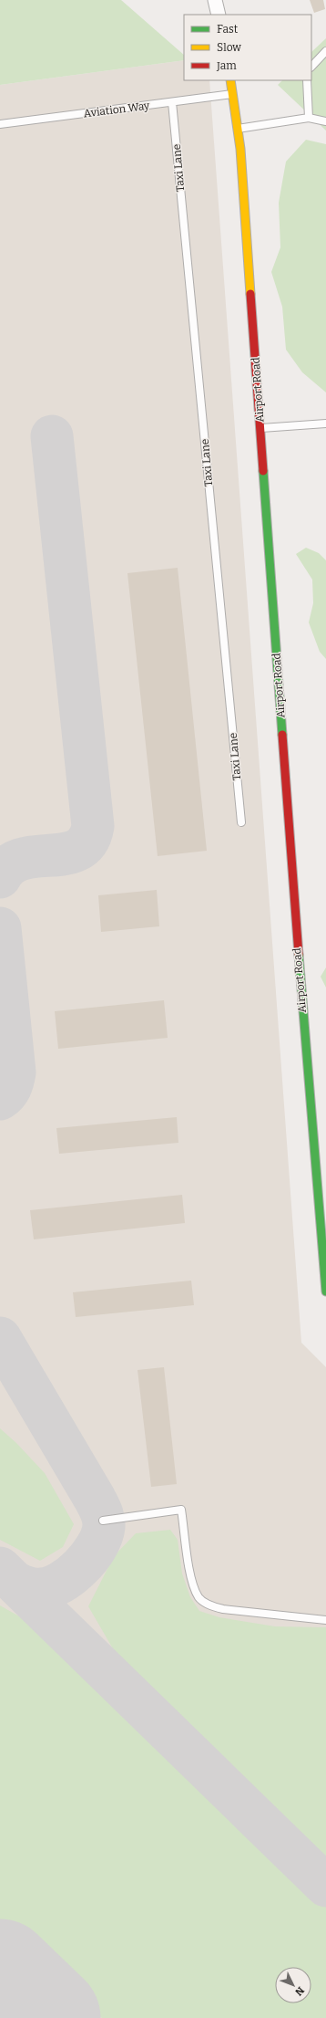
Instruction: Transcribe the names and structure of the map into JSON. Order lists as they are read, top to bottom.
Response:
{
  "streets": {
    "street": ["Airport Road"],
    "lane": ["Aviation Way", "Taxi Lane"]
  },
  "crossings": [
    ["Aviation Way", "Taxi Lane"],
    ["Aviation Way", "Airport Road"]
  ],
  "legend": ["Fast", "Slow", "Jam"],
  "north": "bottom right"
}
